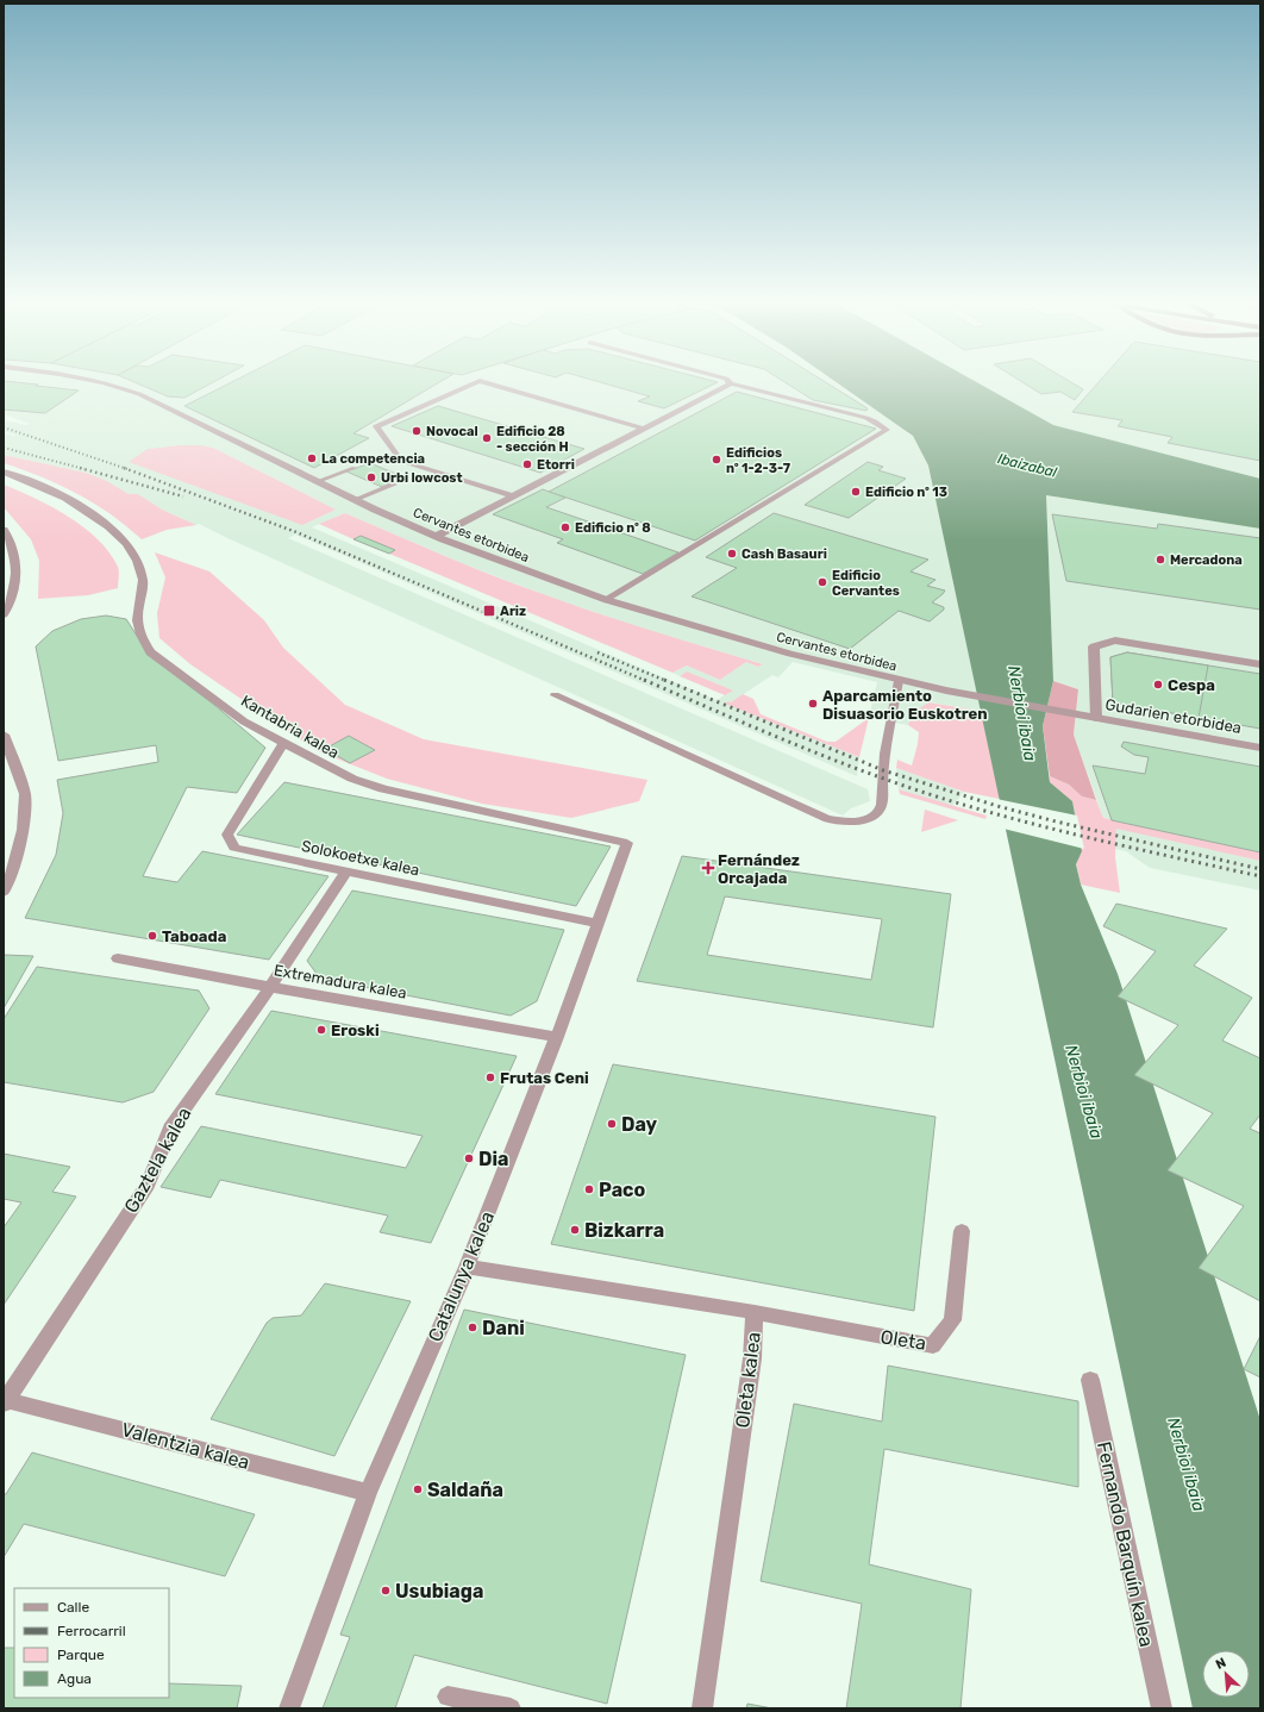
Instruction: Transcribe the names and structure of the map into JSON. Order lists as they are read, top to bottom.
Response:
{
  "streets": {
    "street": [
      "Cervantes etorbidea",
      "Gudarien etorbidea",
      "Kantabria kalea",
      "Solokoetxe kalea",
      "Extremadura kalea",
      "Gaztela kalea",
      "Catalunya kalea",
      "Oleta",
      "Oleta kalea",
      "Valentzia kalea",
      "Fernando Barquín kalea"
    ]
  },
  "crossings": [
    ["Cervantes etorbidea", "Gudarien etorbidea"],
    ["Kantabria kalea", "Solokoetxe kalea"],
    ["Kantabria kalea", "Catalunya kalea"],
    ["Solokoetxe kalea", "Gaztela kalea"],
    ["Solokoetxe kalea", "Catalunya kalea"],
    ["Extremadura kalea", "Gaztela kalea"],
    ["Extremadura kalea", "Catalunya kalea"],
    ["Gaztela kalea", "Valentzia kalea"],
    ["Catalunya kalea", "Oleta kalea"],
    ["Catalunya kalea", "Valentzia kalea"],
    ["Oleta", "Oleta kalea"]
  ],
  "water": ["Ibaizabal", "Nerbioi ibaia"],
  "places": {
    "other": [
      "Novocal",
      "Edificio 28 - sección H",
      "La competencia",
      "Edificios nº 1-2-3-7",
      "Etorri",
      "Urbi lowcost",
      "Edificio nº 13",
      "Edificio nº 8",
      "Cash Basauri",
      "Mercadona",
      "Edificio Cervantes",
      "Cespa",
      "Aparcamiento Disuasorio Euskotren",
      "Taboada",
      "Eroski",
      "Frutas Ceni",
      "Day",
      "Dia",
      "Paco",
      "Bizkarra",
      "Dani",
      "Saldaña",
      "Usubiaga"
    ],
    "transit": ["Ariz"],
    "health": ["Fernández Orcajada"]
  },
  "legend": [
    "Calle",
    "Ferrocarril",
    "Parque",
    "Agua"
  ],
  "north": "top left"
}
